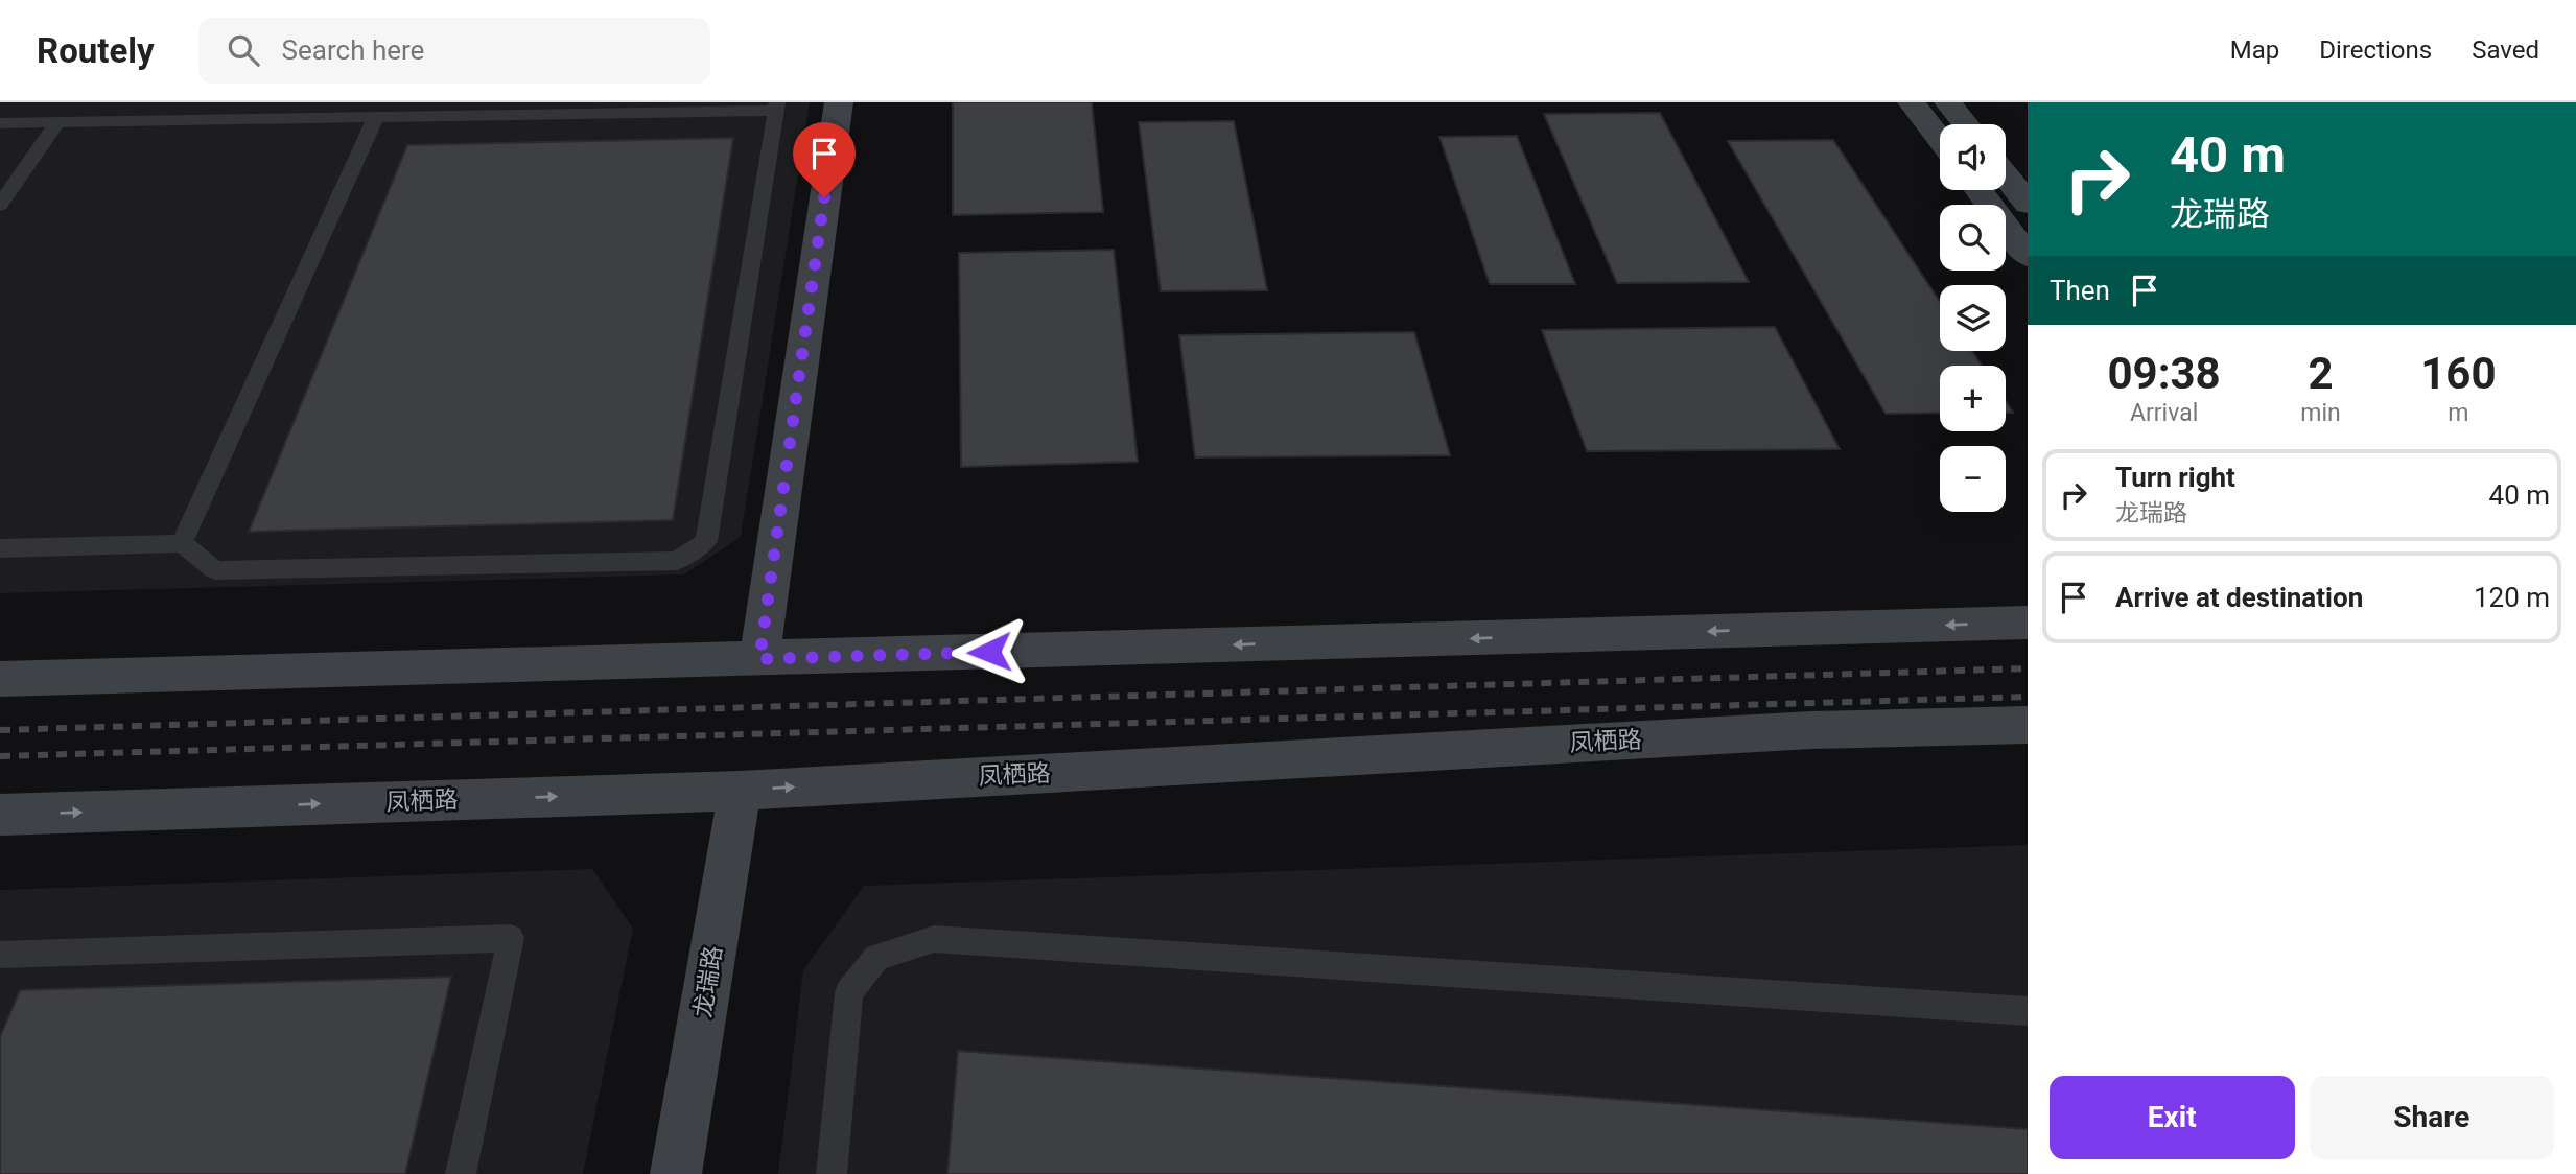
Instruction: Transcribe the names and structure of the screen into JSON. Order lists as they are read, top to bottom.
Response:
{
  "streets": {
    "main road": ["凤栖路", "龙瑞路"]
  },
  "crossings": [
    ["凤栖路", "龙瑞路"]
  ],
  "page": {
    "header": "Routely",
    "search": "Search here",
    "nav": ["Map", "Directions", "Saved"],
    "turn": ["40 m", "龙瑞路"],
    "map_buttons": ["+", "−"],
    "then": "Then",
    "eta": [
      "09:38",
      "Arrival",
      "2",
      "min",
      "160",
      "m"
    ],
    "list": [
      {
        "name": "Turn right",
        "note": "龙瑞路",
        "value": "40 m"
      },
      {
        "name": "Arrive at destination",
        "value": "120 m"
      }
    ],
    "buttons": ["Exit", "Share"]
  }
}
